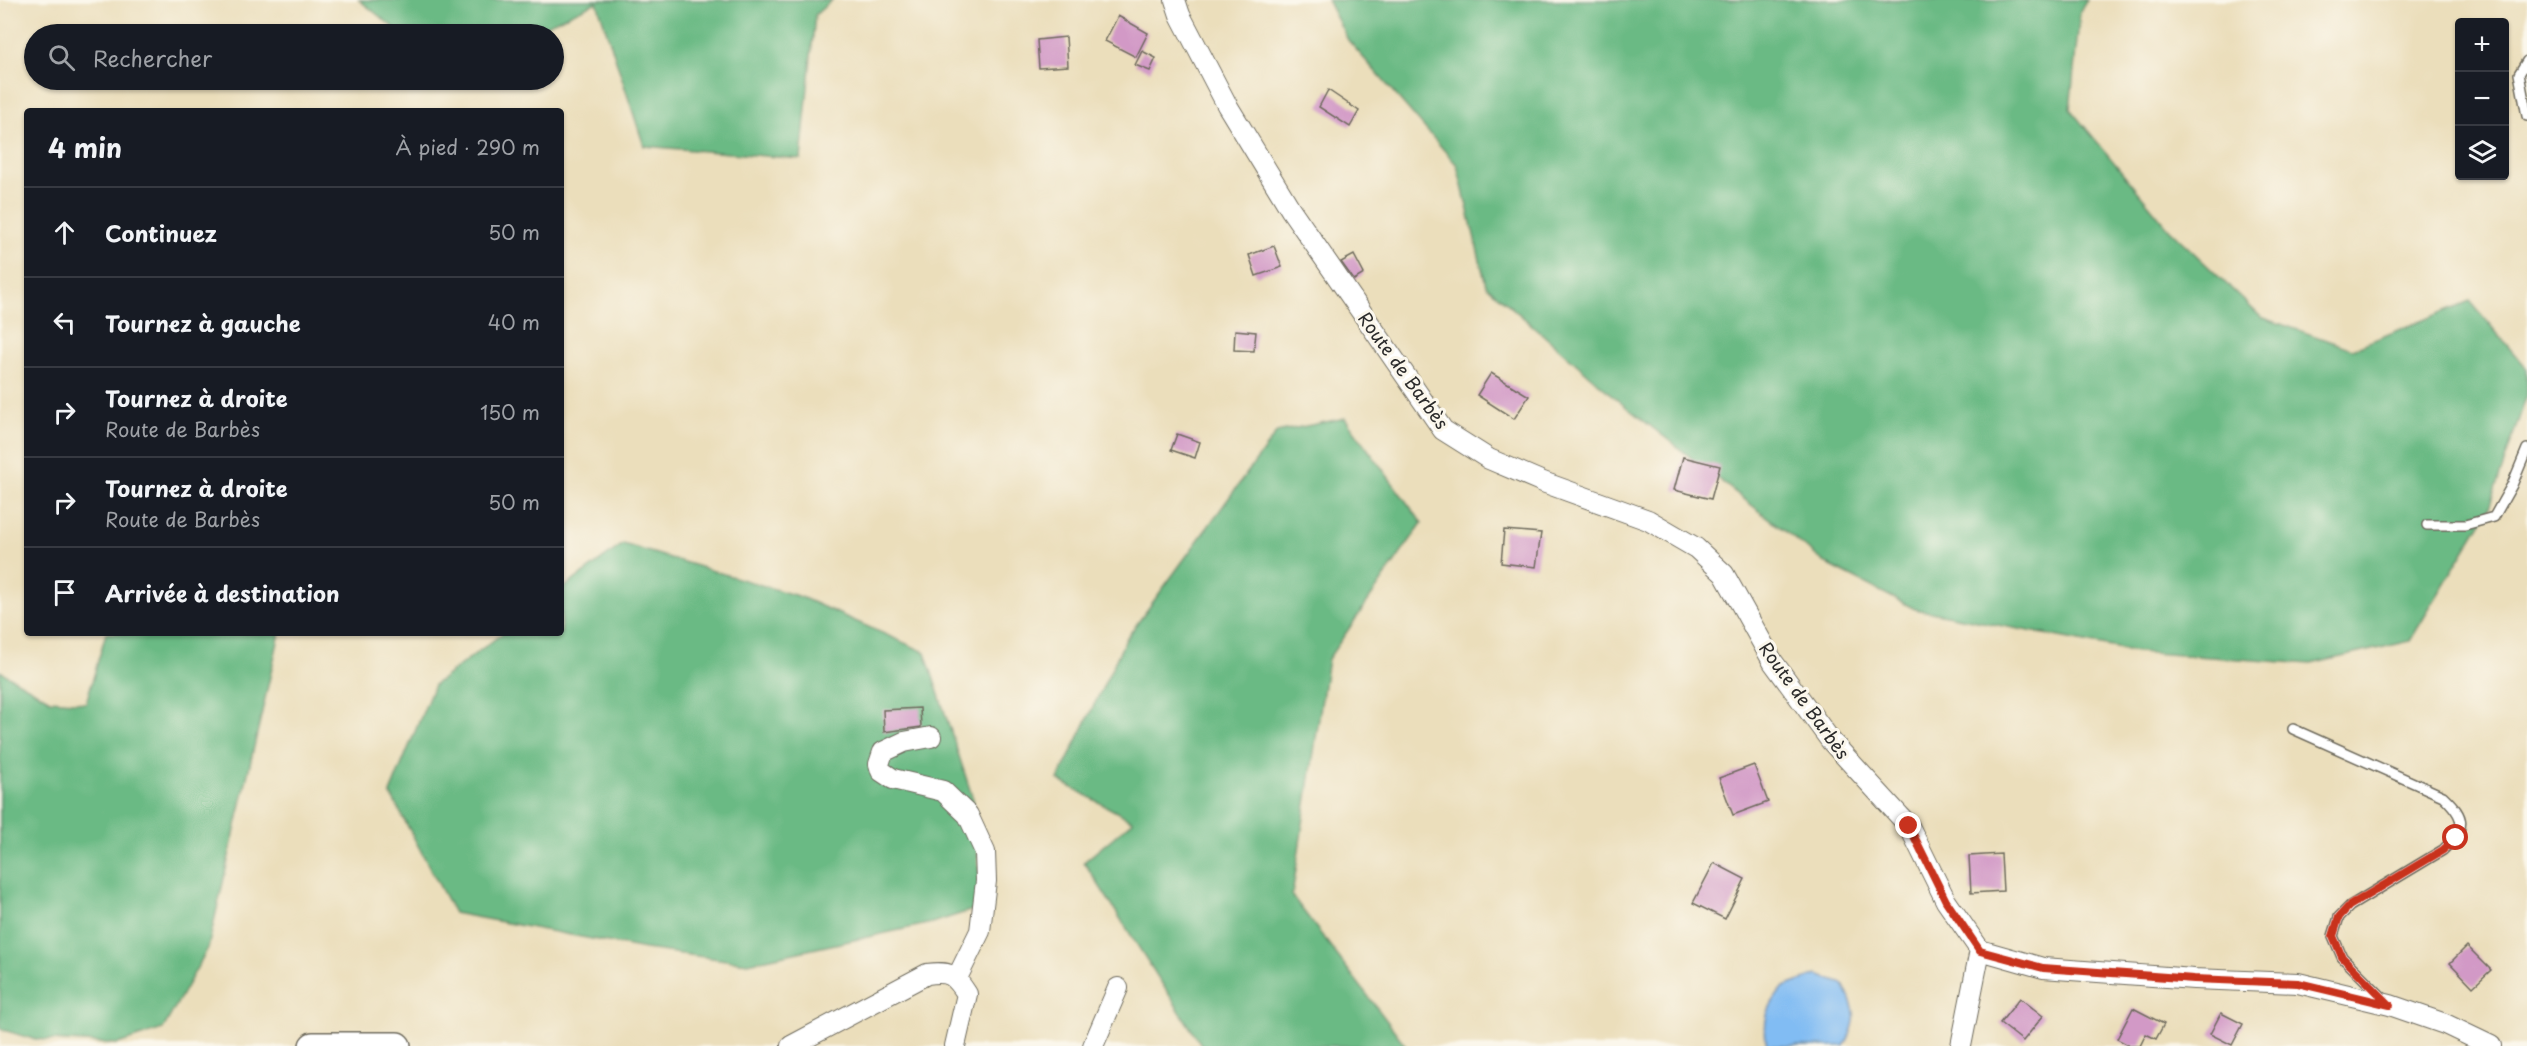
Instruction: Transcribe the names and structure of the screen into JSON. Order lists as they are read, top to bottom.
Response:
{
  "streets": {
    "street": ["Route de Barbès"]
  },
  "page": {
    "map_buttons": ["+", "−"],
    "search": "Rechercher",
    "heading": ["4 min", "À pied · 290 m"],
    "list": [
      ["Continuez", "50 m"],
      ["Tournez à gauche", "40 m"],
      ["Tournez à droite", "Route de Barbès", "150 m"],
      ["Tournez à droite", "Route de Barbès", "50 m"],
      "Arrivée à destination"
    ]
  }
}
